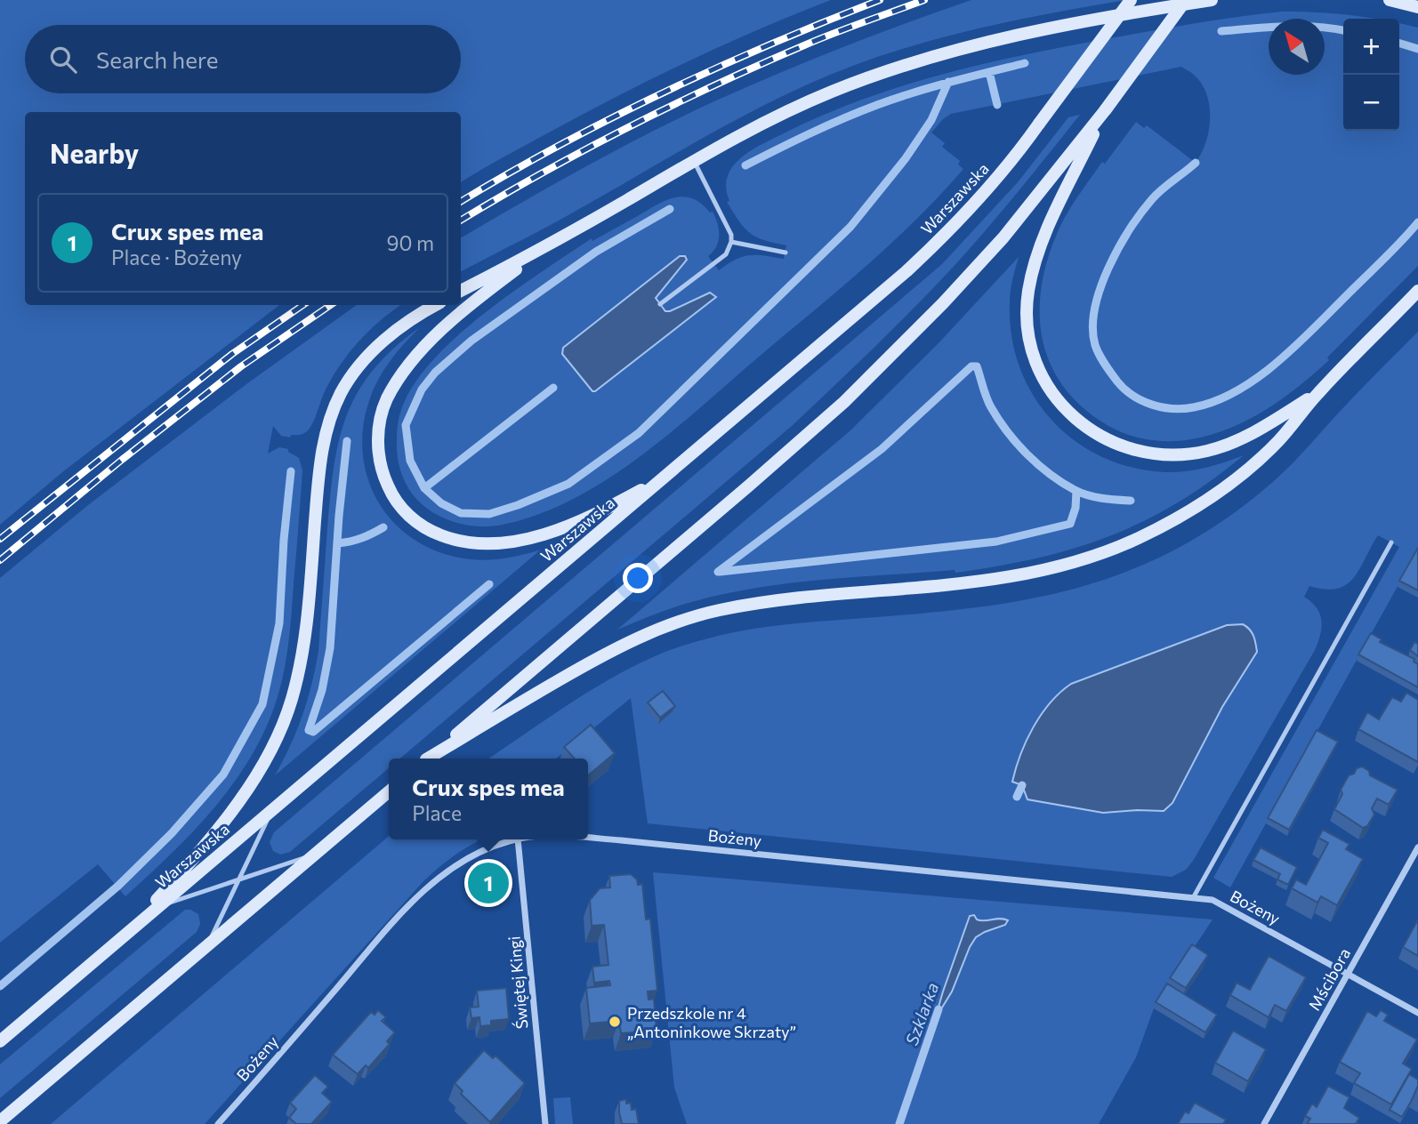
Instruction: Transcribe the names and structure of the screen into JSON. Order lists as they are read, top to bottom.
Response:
{
  "streets": {
    "main road": ["Warszawska"],
    "street": ["Bożeny", "Mścibora", "Świętej Kingi"]
  },
  "crossings": [
    ["Bożeny", "Mścibora"]
  ],
  "water": ["Szklarka"],
  "places": ["Przedszkole nr 4 „Antoninkowe Skrzaty”"],
  "north": "top left",
  "page": {
    "map_buttons": ["+", "−"],
    "search": "Search here",
    "heading": "Nearby",
    "list": [
      {
        "mark": "1",
        "name": "Crux spes mea",
        "note": "Place · Bożeny",
        "value": "90 m"
      }
    ],
    "popup": ["Crux spes mea", "Place"],
    "pins": "1"
  }
}
